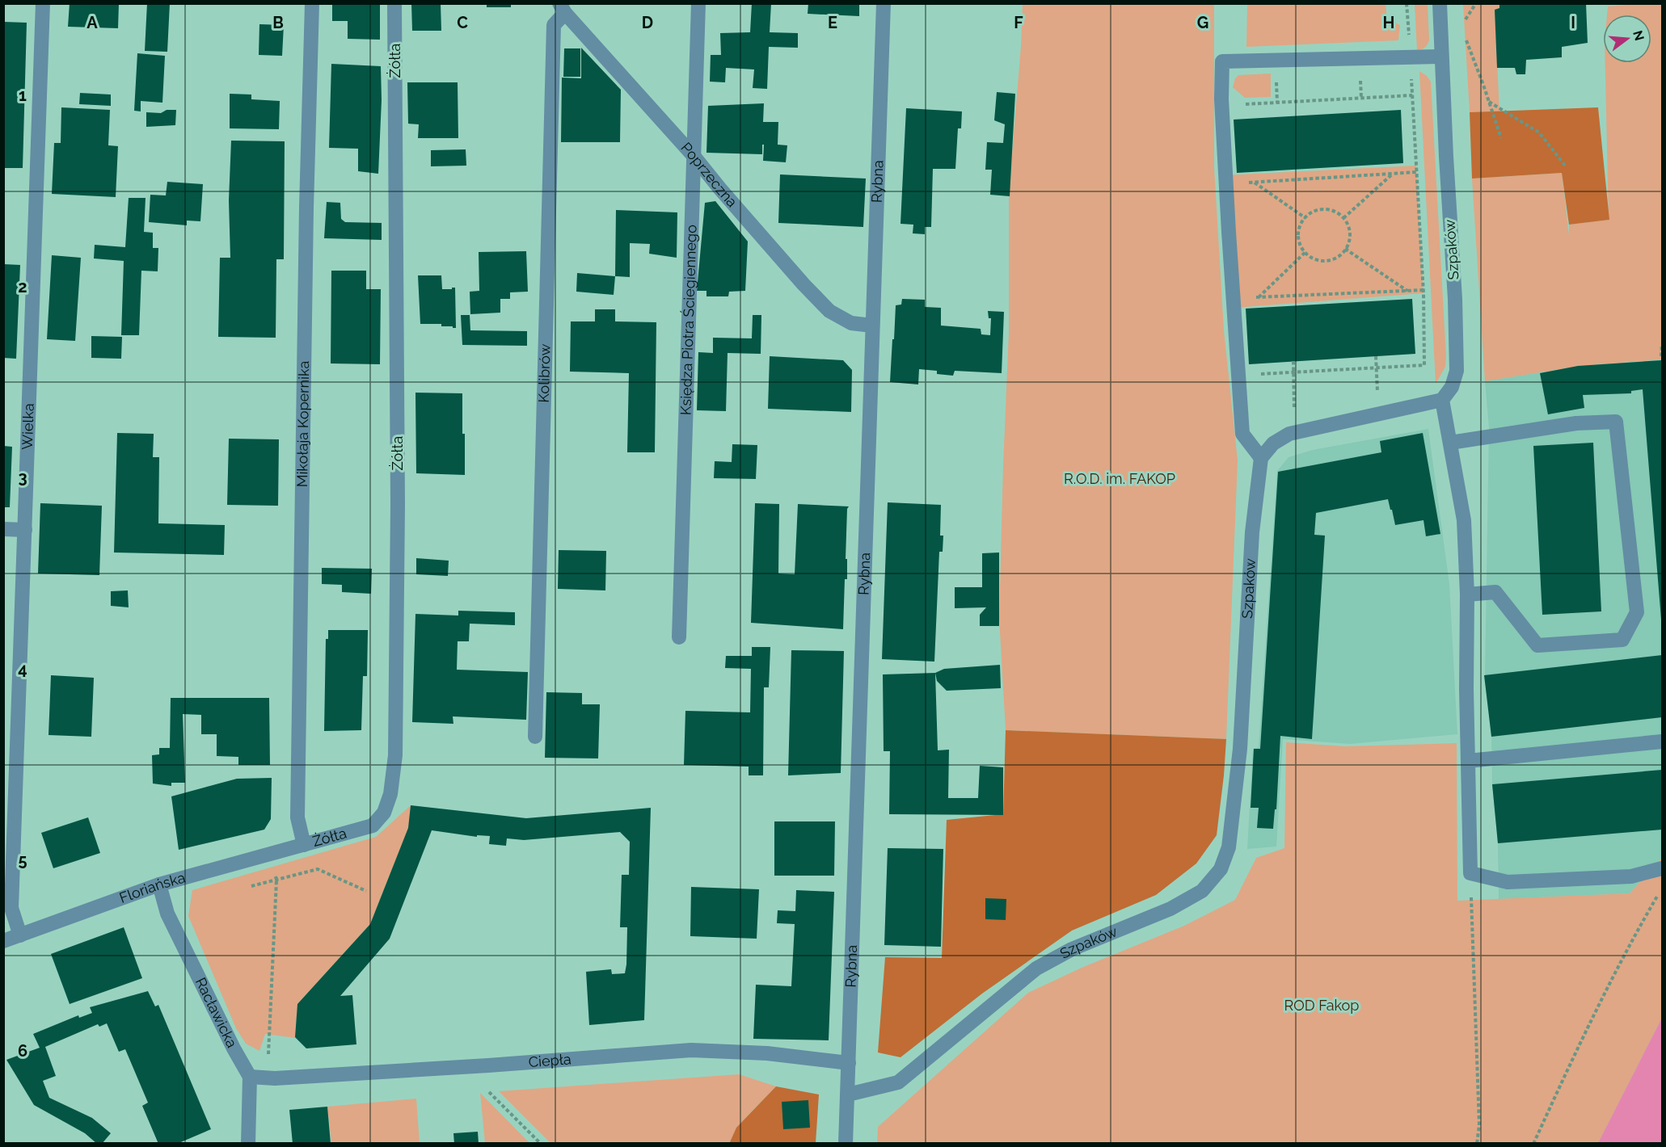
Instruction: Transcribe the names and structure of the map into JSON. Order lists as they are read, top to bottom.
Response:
{
  "streets": {
    "street": [
      "Żółta",
      "Poprzeczna",
      "Rybna",
      "Szpaków",
      "Księdza Piotra Ściegiennego",
      "Kolibrów",
      "Mikołaja Kopernika",
      "Wielka",
      "Floriańska",
      "Racławicka",
      "Ciepła"
    ]
  },
  "crossings": [
    ["Żółta", "Mikołaja Kopernika"],
    ["Żółta", "Floriańska"],
    ["Poprzeczna", "Rybna"],
    ["Poprzeczna", "Księdza Piotra Ściegiennego"],
    ["Poprzeczna", "Kolibrów"],
    ["Rybna", "Szpaków"],
    ["Rybna", "Ciepła"],
    ["Mikołaja Kopernika", "Floriańska"],
    ["Wielka", "Floriańska"],
    ["Floriańska", "Racławicka"],
    ["Racławicka", "Ciepła"]
  ],
  "parks": ["R.O.D. im. FAKOP", "ROD Fakop"],
  "north": "right",
  "grid": {
    "columns": [
      "A",
      "B",
      "C",
      "D",
      "E",
      "F",
      "G",
      "H",
      "I"
    ],
    "rows": [
      "1",
      "2",
      "3",
      "4",
      "5",
      "6"
    ]
  }
}
